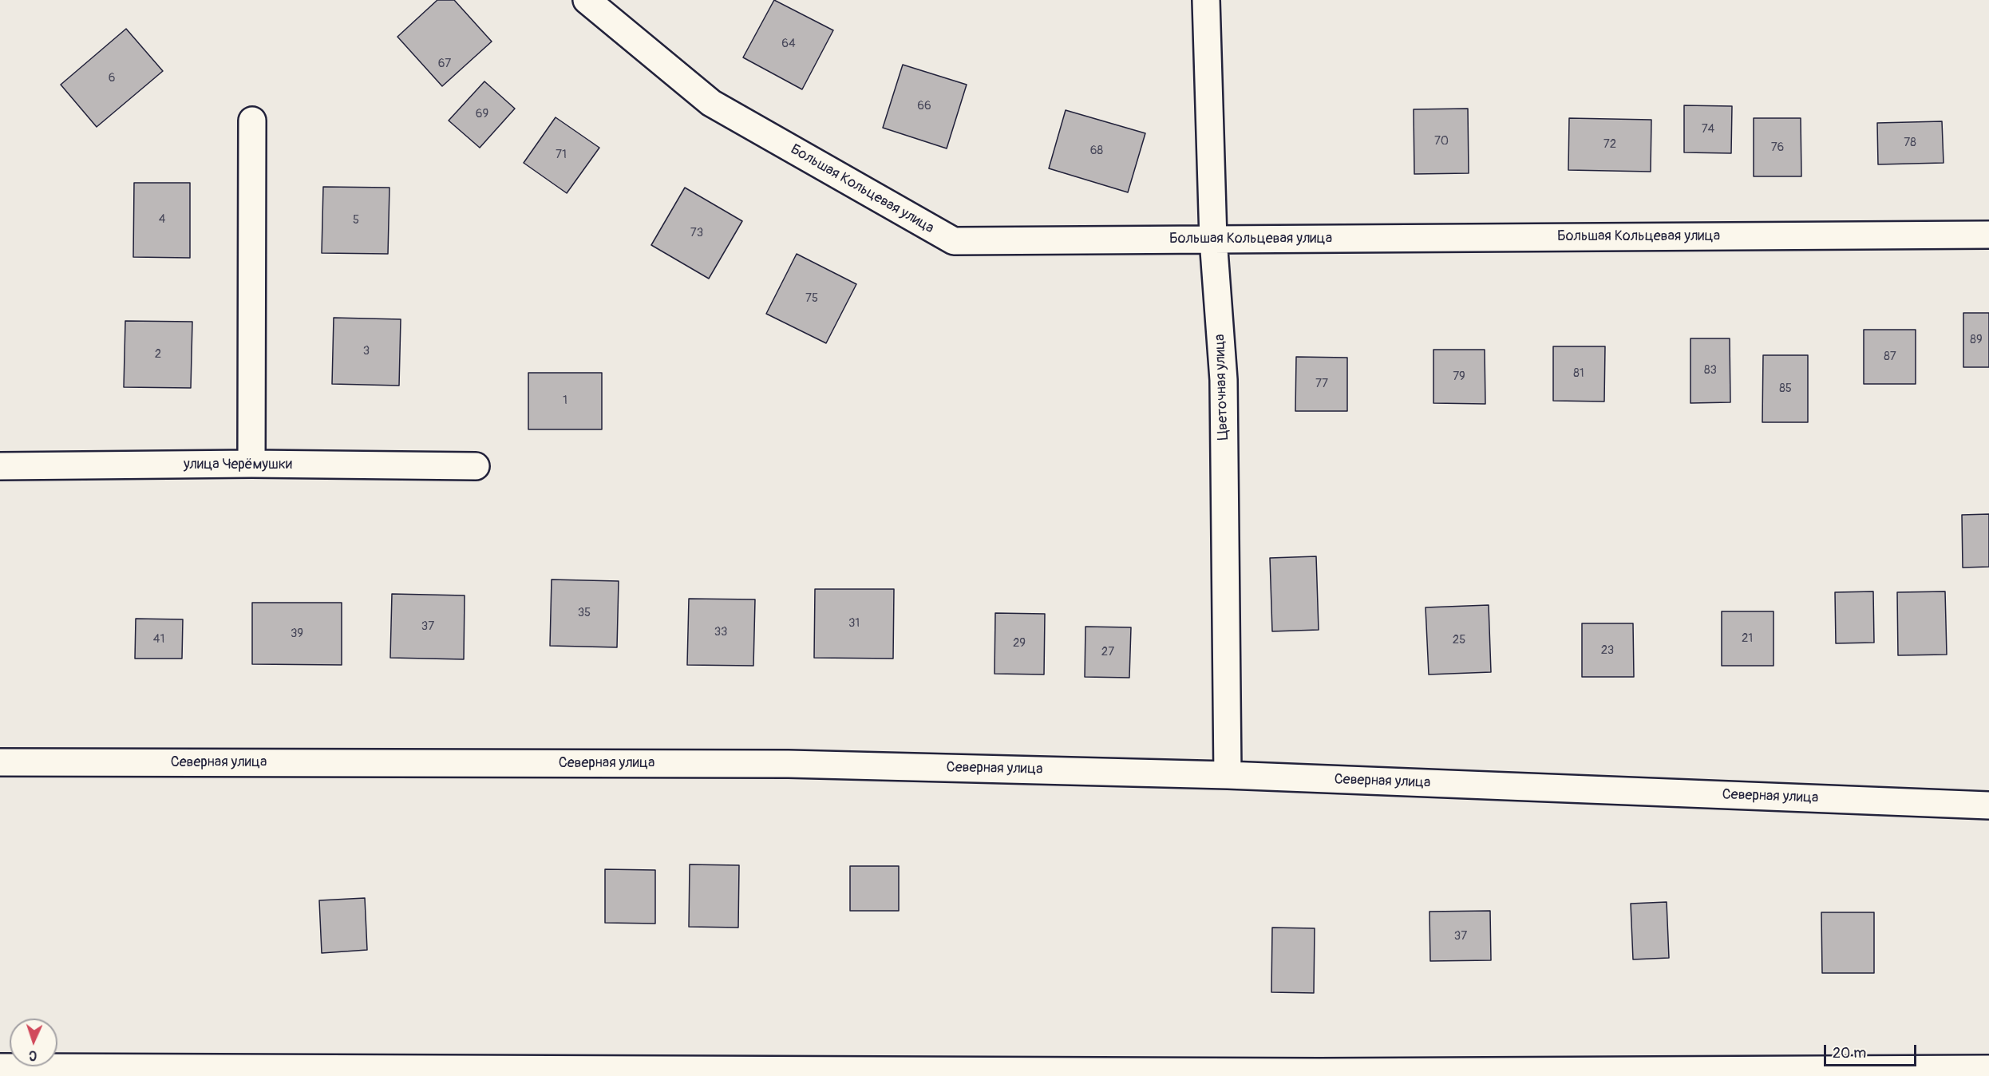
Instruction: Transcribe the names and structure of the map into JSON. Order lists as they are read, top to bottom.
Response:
{
  "streets": {
    "street": [
      "Большая Кольцевая улица",
      "Цветочная улица",
      "улица Черёмушки",
      "Северная улица"
    ]
  },
  "crossings": [
    ["Большая Кольцевая улица", "Цветочная улица"],
    ["Цветочная улица", "Северная улица"]
  ],
  "house_numbers": [
    "64",
    "67",
    "6",
    "66",
    "69",
    "74",
    "70",
    "78",
    "72",
    "76",
    "68",
    "71",
    "4",
    "5",
    "73",
    "75",
    "89",
    "3",
    "2",
    "87",
    "83",
    "81",
    "79",
    "77",
    "85",
    "1",
    "35",
    "31",
    "37",
    "33",
    "39",
    "21",
    "41",
    "25",
    "29",
    "23",
    "27",
    "37"
  ],
  "scale_bar": "20 m",
  "north": "bottom"
}
